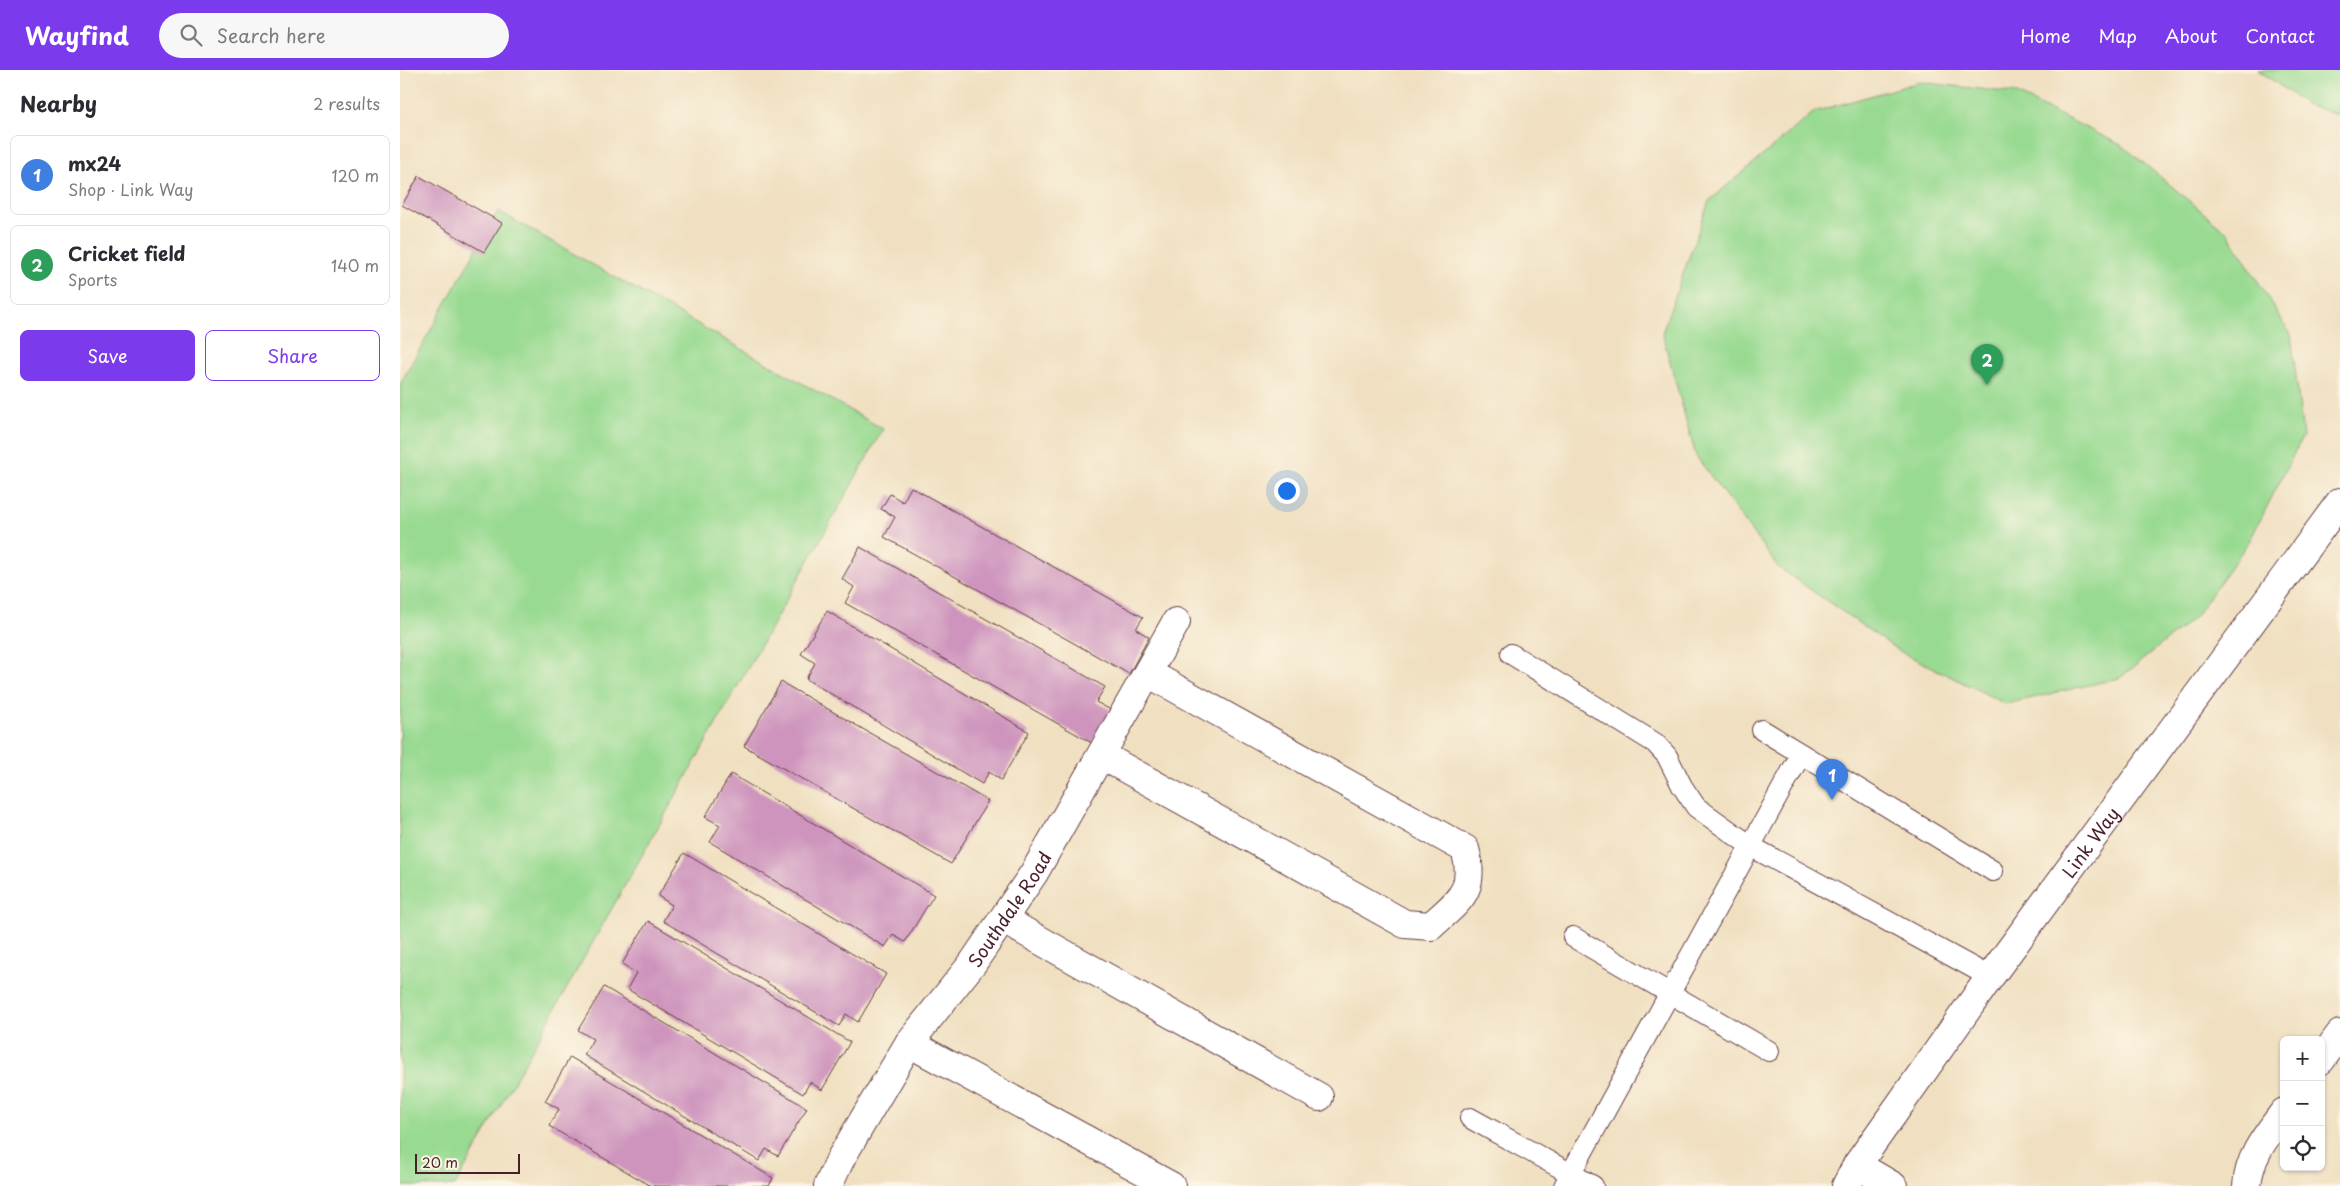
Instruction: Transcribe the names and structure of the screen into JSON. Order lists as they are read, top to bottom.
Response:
{
  "streets": {
    "street": ["Link Way", "Southdale Road"]
  },
  "scale_bar": "20 m",
  "page": {
    "header": "Wayfind",
    "search": "Search here",
    "nav": [
      "Home",
      "Map",
      "About",
      "Contact"
    ],
    "heading": ["Nearby", "2 results"],
    "list": [
      {
        "mark": "1",
        "name": "mx24",
        "note": "Shop · Link Way",
        "value": "120 m"
      },
      {
        "mark": "2",
        "name": "Cricket field",
        "note": "Sports",
        "value": "140 m"
      }
    ],
    "buttons": ["Save", "Share"],
    "pins": ["2", "1"],
    "map_buttons": ["+", "−"],
    "scale": "20 m"
  }
}
